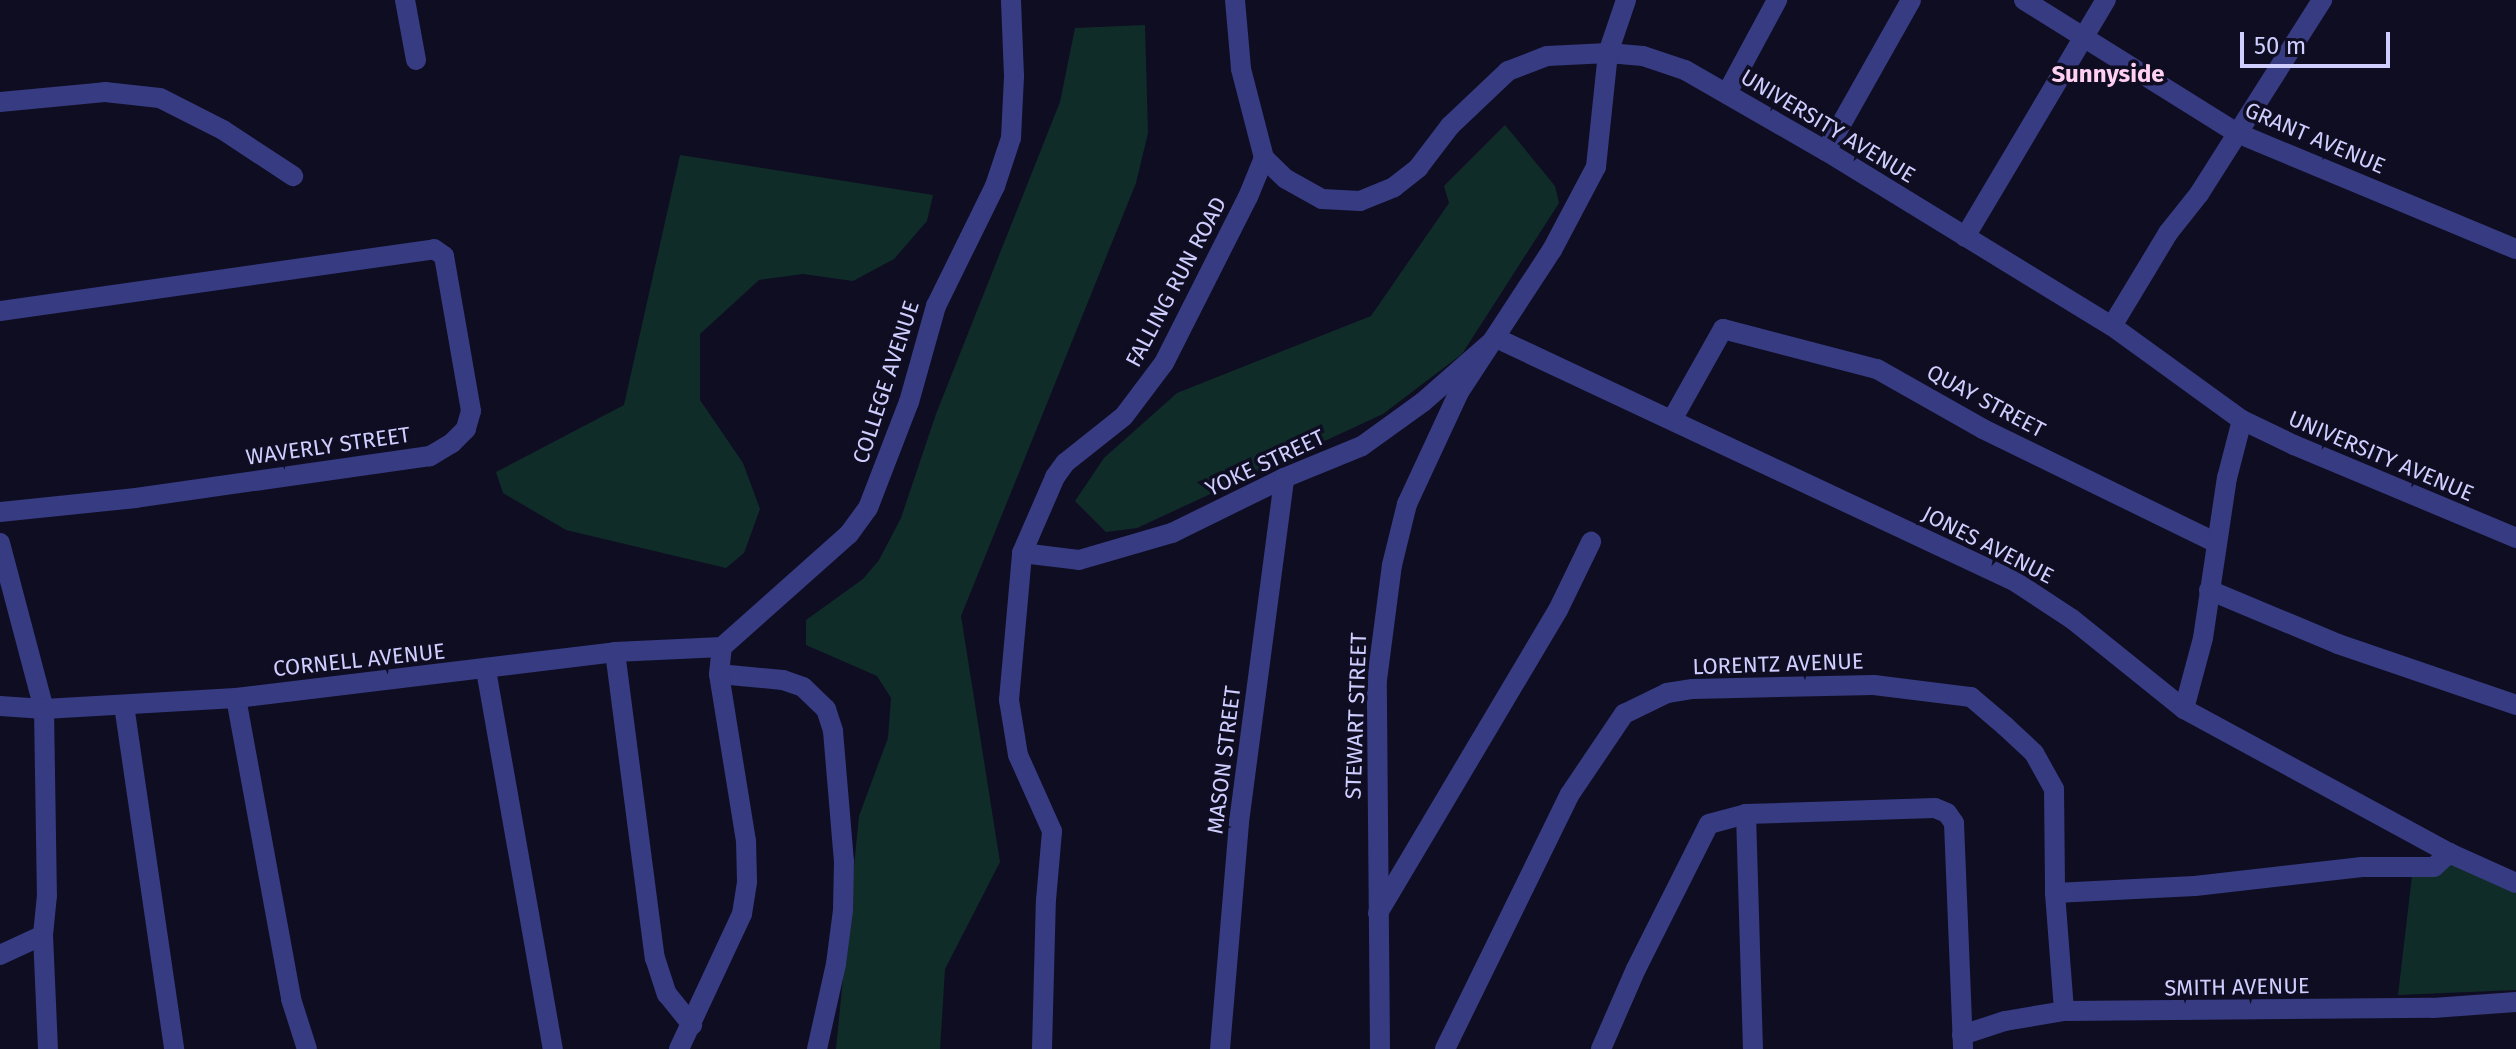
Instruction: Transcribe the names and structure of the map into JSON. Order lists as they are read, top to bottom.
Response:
{
  "streets": {
    "street": [
      "UNIVERSITY AVENUE",
      "GRANT AVENUE",
      "FALLING RUN ROAD",
      "COLLEGE AVENUE",
      "QUAY STREET",
      "WAVERLY STREET",
      "YOKE STREET",
      "JONES AVENUE",
      "CORNELL AVENUE",
      "LORENTZ AVENUE",
      "STEWART STREET",
      "MASON STREET",
      "SMITH AVENUE"
    ]
  },
  "crossings": [
    ["UNIVERSITY AVENUE", "FALLING RUN ROAD"],
    ["UNIVERSITY AVENUE", "STEWART STREET"],
    ["FALLING RUN ROAD", "YOKE STREET"],
    ["COLLEGE AVENUE", "CORNELL AVENUE"],
    ["QUAY STREET", "JONES AVENUE"],
    ["YOKE STREET", "JONES AVENUE"],
    ["YOKE STREET", "STEWART STREET"],
    ["YOKE STREET", "MASON STREET"],
    ["JONES AVENUE", "STEWART STREET"],
    ["LORENTZ AVENUE", "SMITH AVENUE"]
  ],
  "districts": ["Sunnyside"],
  "scale_bar": "50 m"
}
